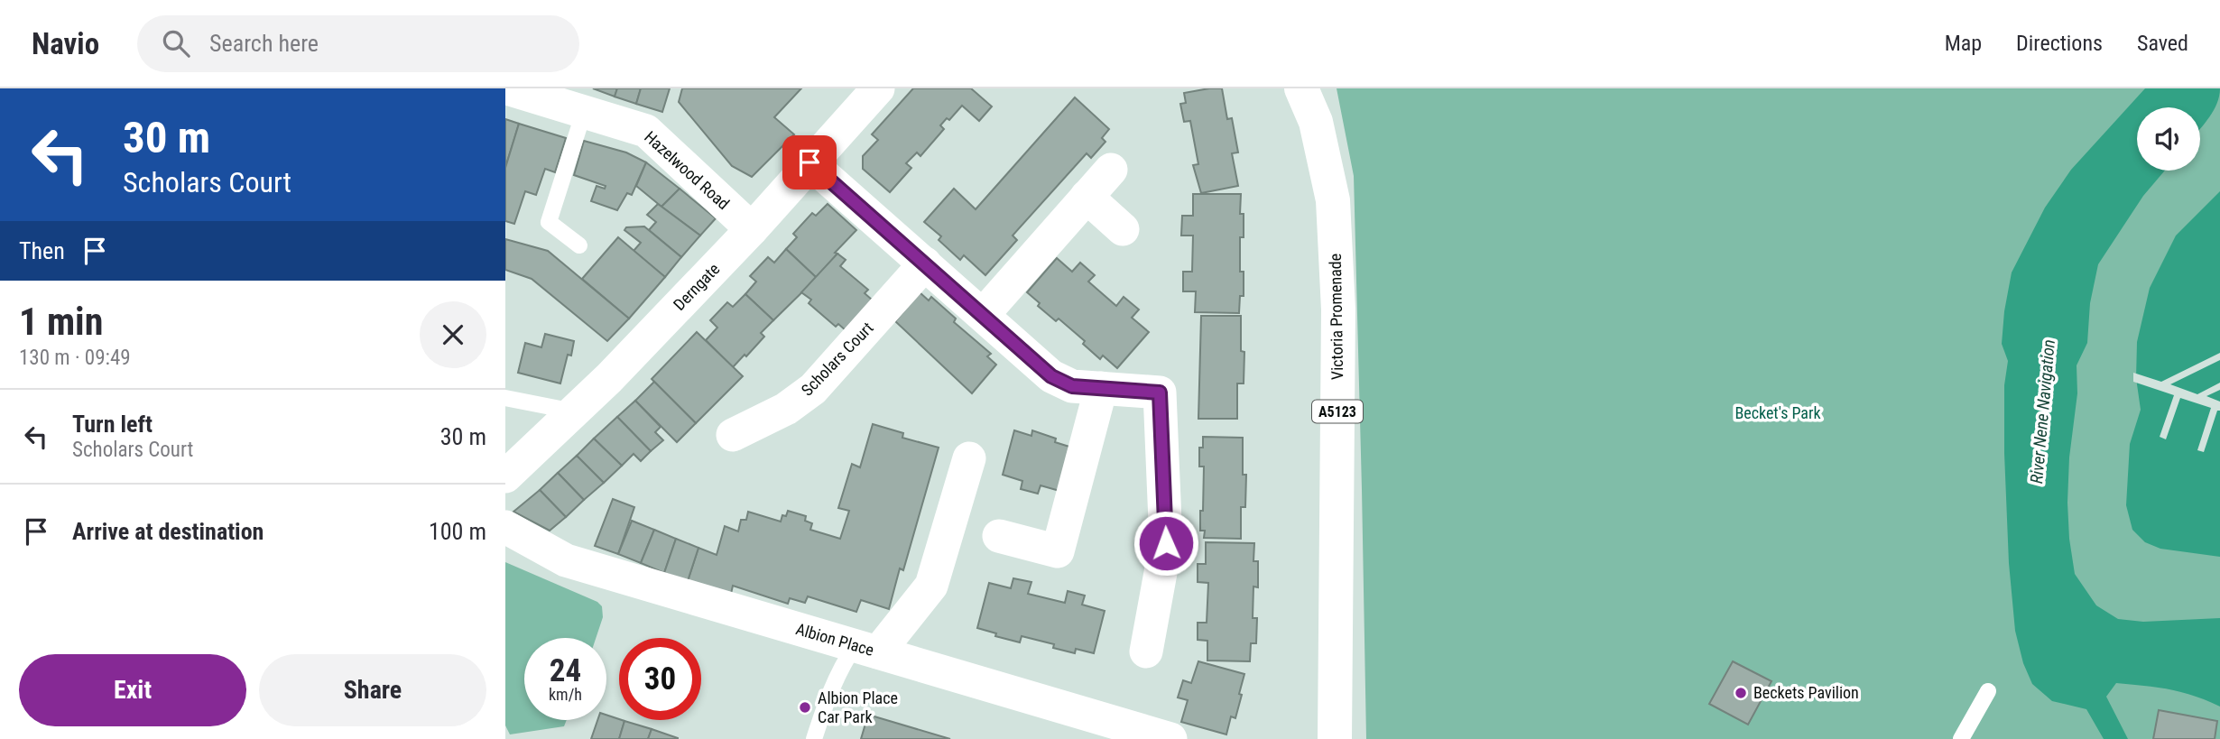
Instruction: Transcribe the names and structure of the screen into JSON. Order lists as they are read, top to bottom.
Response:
{
  "streets": {
    "main road": ["Victoria Promenade", "A5123"],
    "street": [
      "Hazelwood Road",
      "Derngate",
      "Scholars Court",
      "Albion Place"
    ]
  },
  "crossings": [
    ["Hazelwood Road", "Derngate"]
  ],
  "water": ["River Nene Navigation"],
  "parks": ["Becket's Park"],
  "places": ["Beckets Pavilion", "Albion Place Car Park"],
  "page": {
    "header": "Navio",
    "search": "Search here",
    "nav": ["Map", "Directions", "Saved"],
    "turn": ["30 m", "Scholars Court"],
    "then": "Then",
    "heading": ["1 min", "130 m · 09:49"],
    "list": [
      {
        "name": "Turn left",
        "note": "Scholars Court",
        "value": "30 m"
      },
      {
        "name": "Arrive at destination",
        "value": "100 m"
      }
    ],
    "speed": "24 km/h",
    "limit": "30",
    "buttons": ["Exit", "Share"]
  }
}
